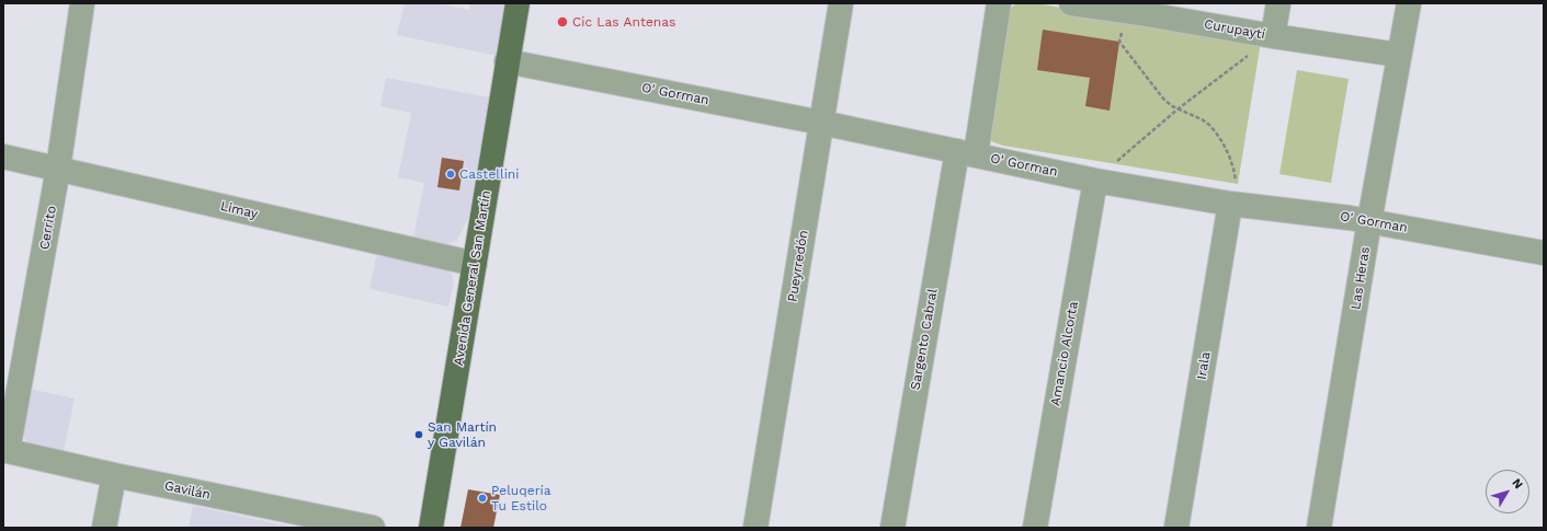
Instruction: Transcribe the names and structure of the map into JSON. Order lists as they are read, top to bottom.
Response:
{
  "streets": {
    "main road": ["Avenida General San Martín"],
    "street": [
      "Curupaytí",
      "O' Gorman",
      "Limay",
      "Cerrito",
      "Pueyrredón",
      "Las Heras",
      "Sargento Cabral",
      "Amancio Alcorta",
      "Irala",
      "Gavilán"
    ]
  },
  "crossings": [
    ["Curupaytí", "Las Heras"],
    ["O' Gorman", "Pueyrredón"],
    ["O' Gorman", "Avenida General San Martín"],
    ["O' Gorman", "Las Heras"],
    ["O' Gorman", "Sargento Cabral"],
    ["O' Gorman", "Amancio Alcorta"],
    ["O' Gorman", "Irala"],
    ["Limay", "Cerrito"],
    ["Limay", "Avenida General San Martín"],
    ["Cerrito", "Gavilán"]
  ],
  "places": [
    "Cic Las Antenas",
    "Castellini",
    "San Martín y Gavilán",
    "Peluqería Tu Estilo"
  ],
  "north": "top right"
}
